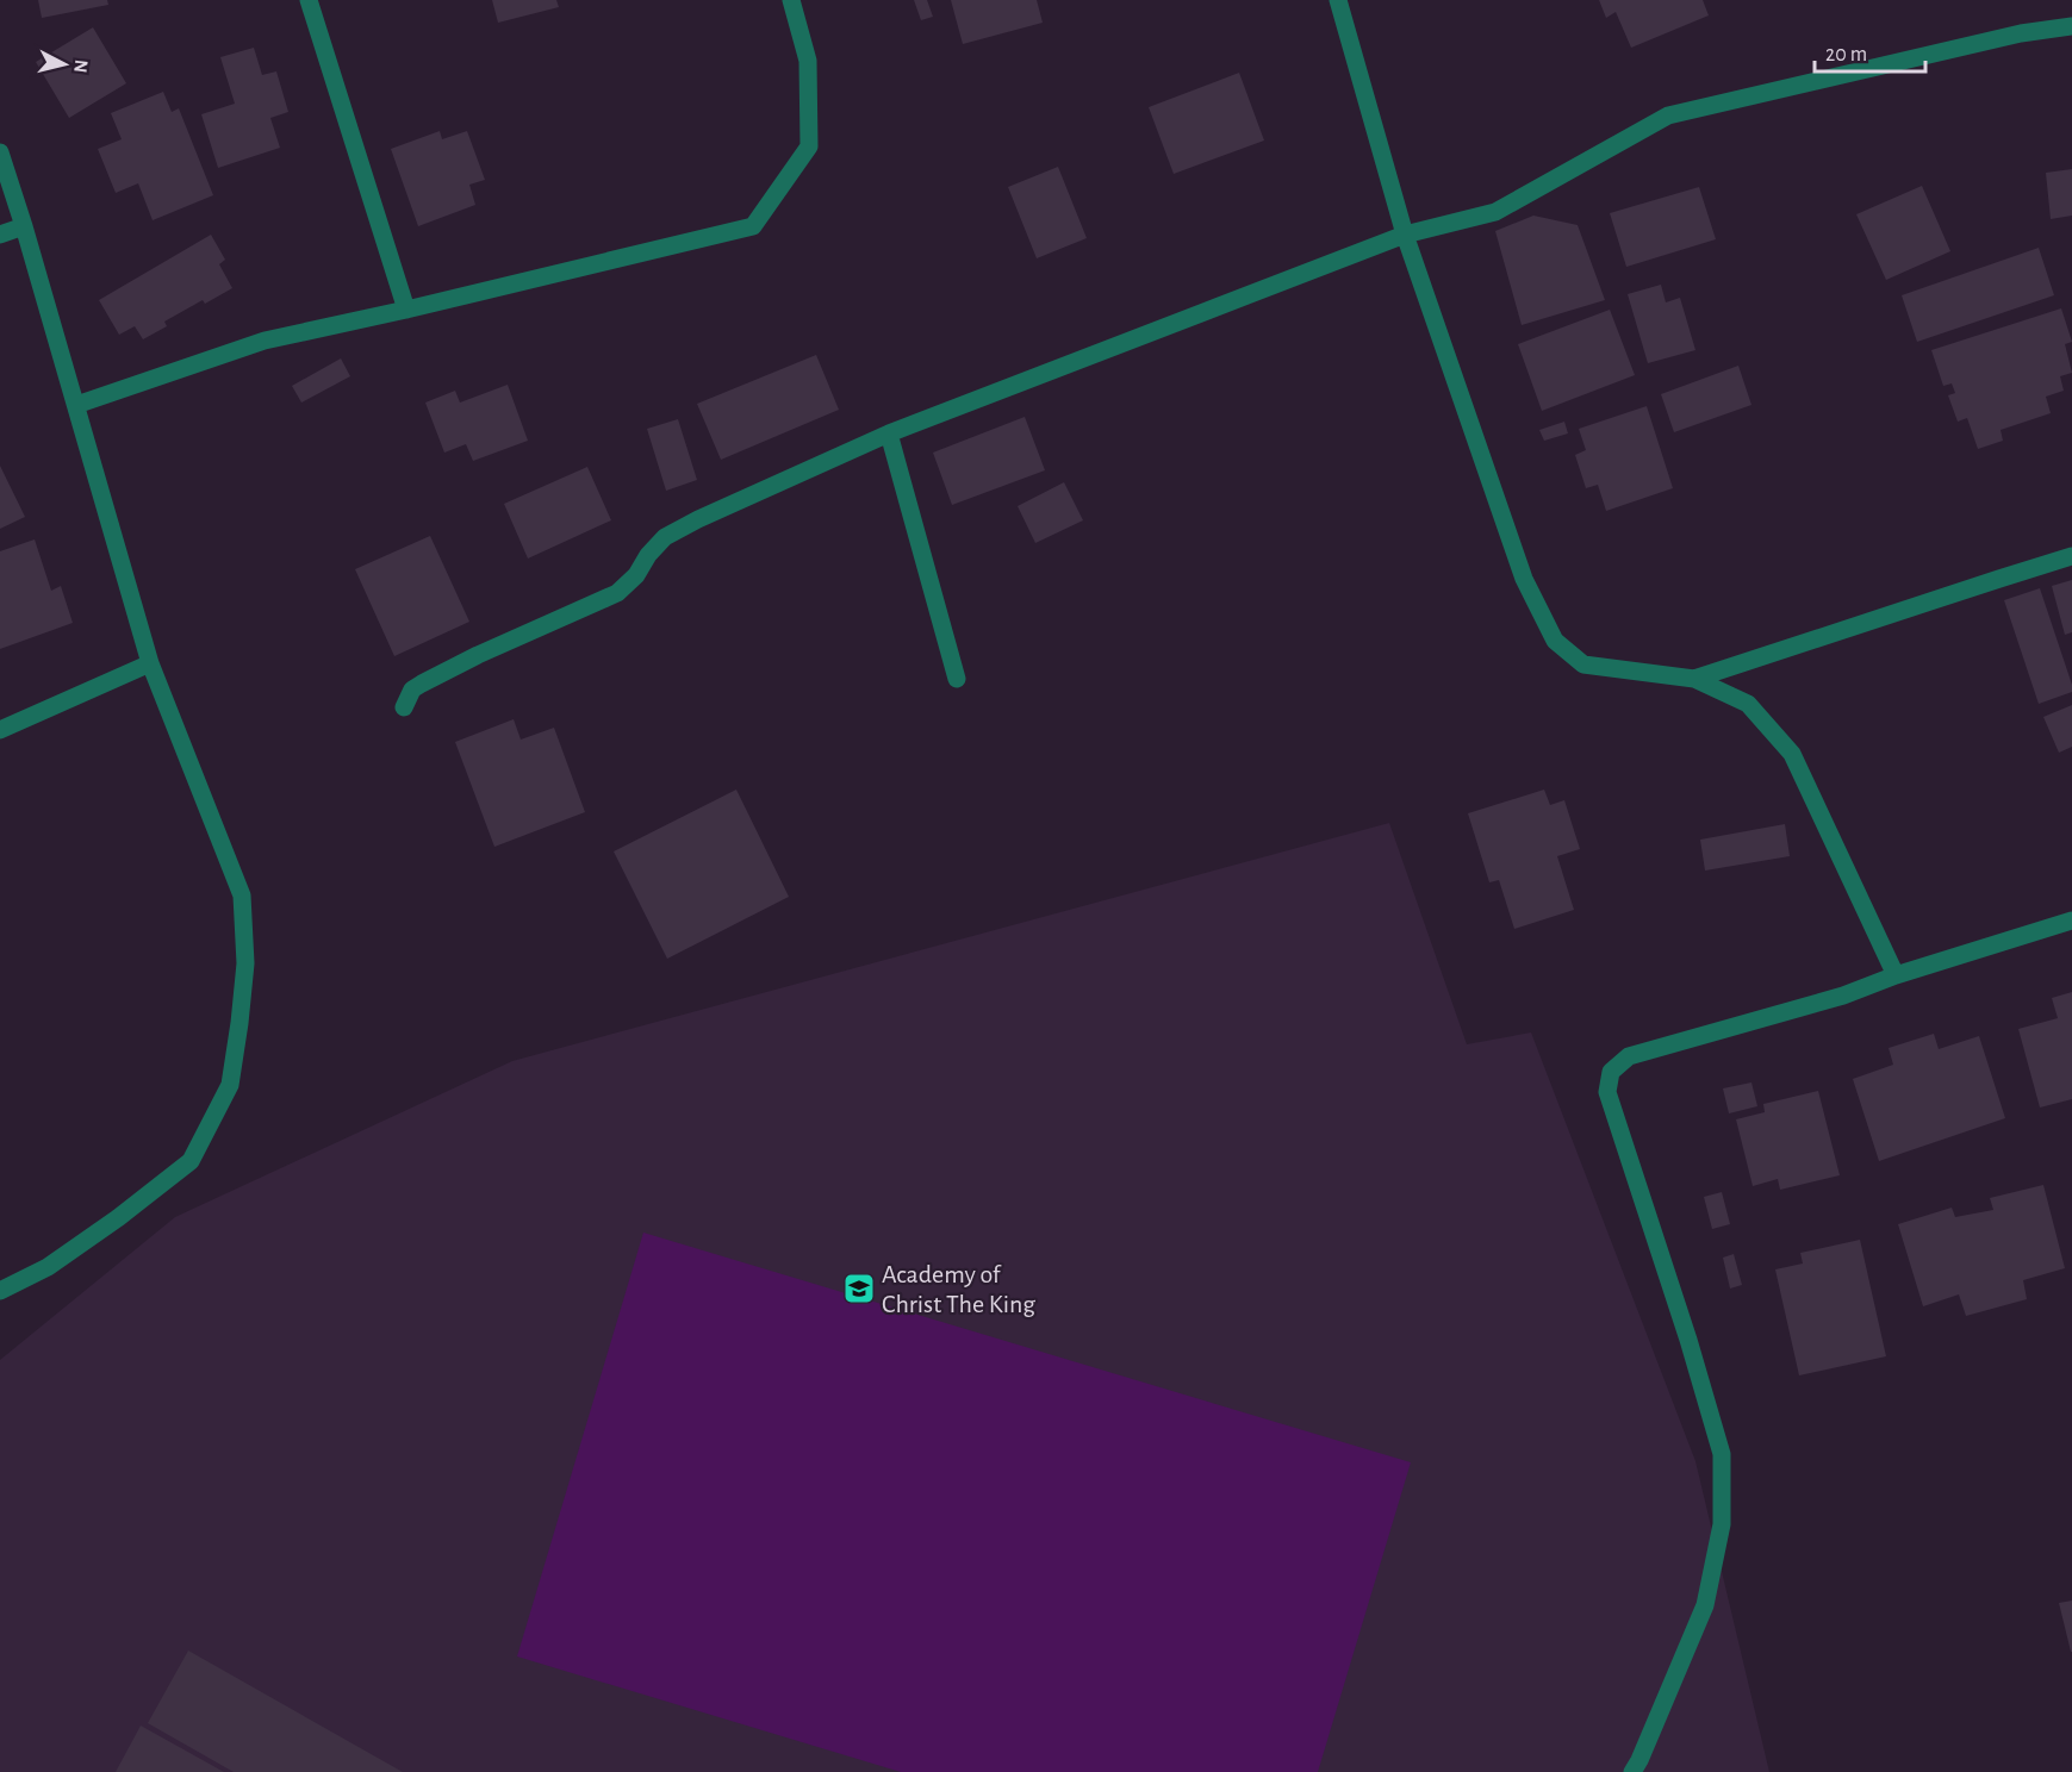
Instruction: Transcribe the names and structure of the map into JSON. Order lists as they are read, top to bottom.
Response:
{
  "places": {
    "school or university": ["Academy of Christ The King"]
  },
  "scale_bar": "20 m",
  "north": "right"
}
